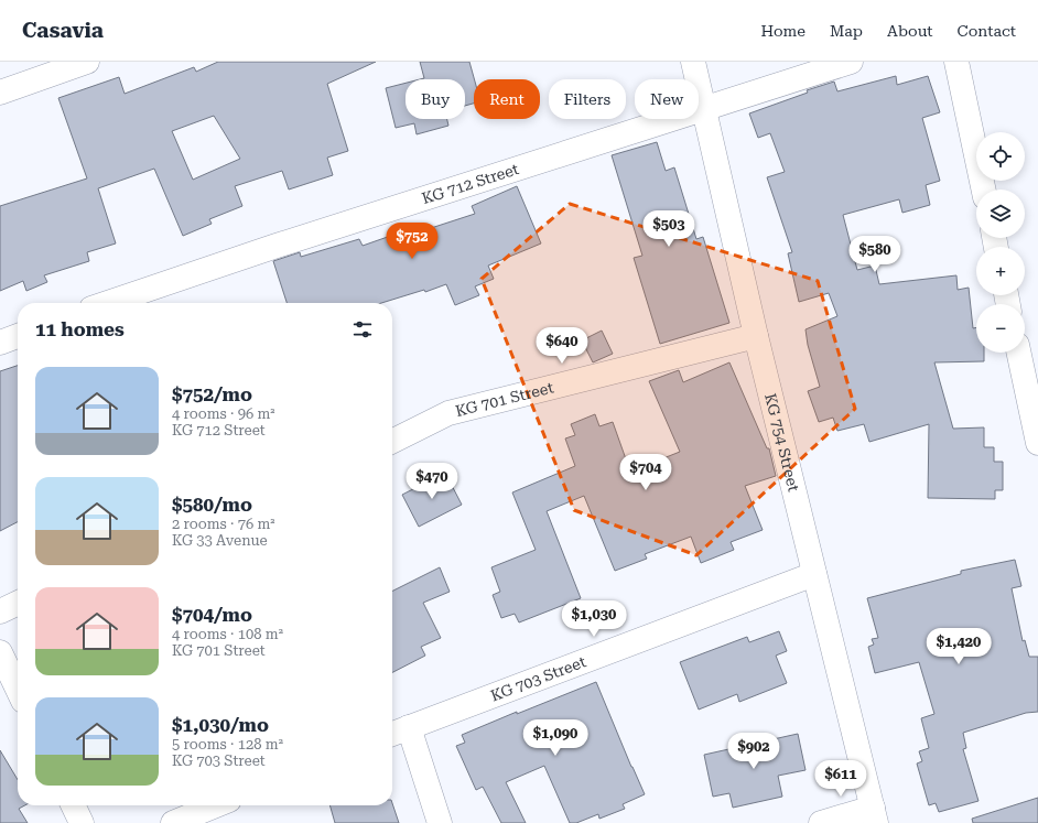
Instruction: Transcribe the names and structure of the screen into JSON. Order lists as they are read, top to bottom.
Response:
{
  "streets": {
    "street": [
      "KG 712 Street",
      "KG 701 Street",
      "KG 754 Street",
      "KG 703 Street"
    ]
  },
  "crossings": [
    ["KG 712 Street", "KG 754 Street"],
    ["KG 701 Street", "KG 754 Street"],
    ["KG 754 Street", "KG 703 Street"]
  ],
  "page": {
    "header": "Casavia",
    "nav": [
      "Home",
      "Map",
      "About",
      "Contact"
    ],
    "chip": [
      "Buy",
      "Rent",
      "Filters",
      "New"
    ],
    "map_buttons": ["+", "−"],
    "price": [
      "$503",
      "$752",
      "$580",
      "$640",
      "$704",
      "$470",
      "$1,030",
      "$1,420",
      "$1,090",
      "$902",
      "$611"
    ],
    "heading": "11 homes",
    "list": [
      {
        "name": "$752/mo",
        "note": "4 rooms · 96 m² · KG 712 Street"
      },
      {
        "name": "$580/mo",
        "note": "2 rooms · 76 m² · KG 33 Avenue"
      },
      {
        "name": "$704/mo",
        "note": "4 rooms · 108 m² · KG 701 Street"
      },
      {
        "name": "$1,030/mo",
        "note": "5 rooms · 128 m² · KG 703 Street"
      }
    ]
  }
}
